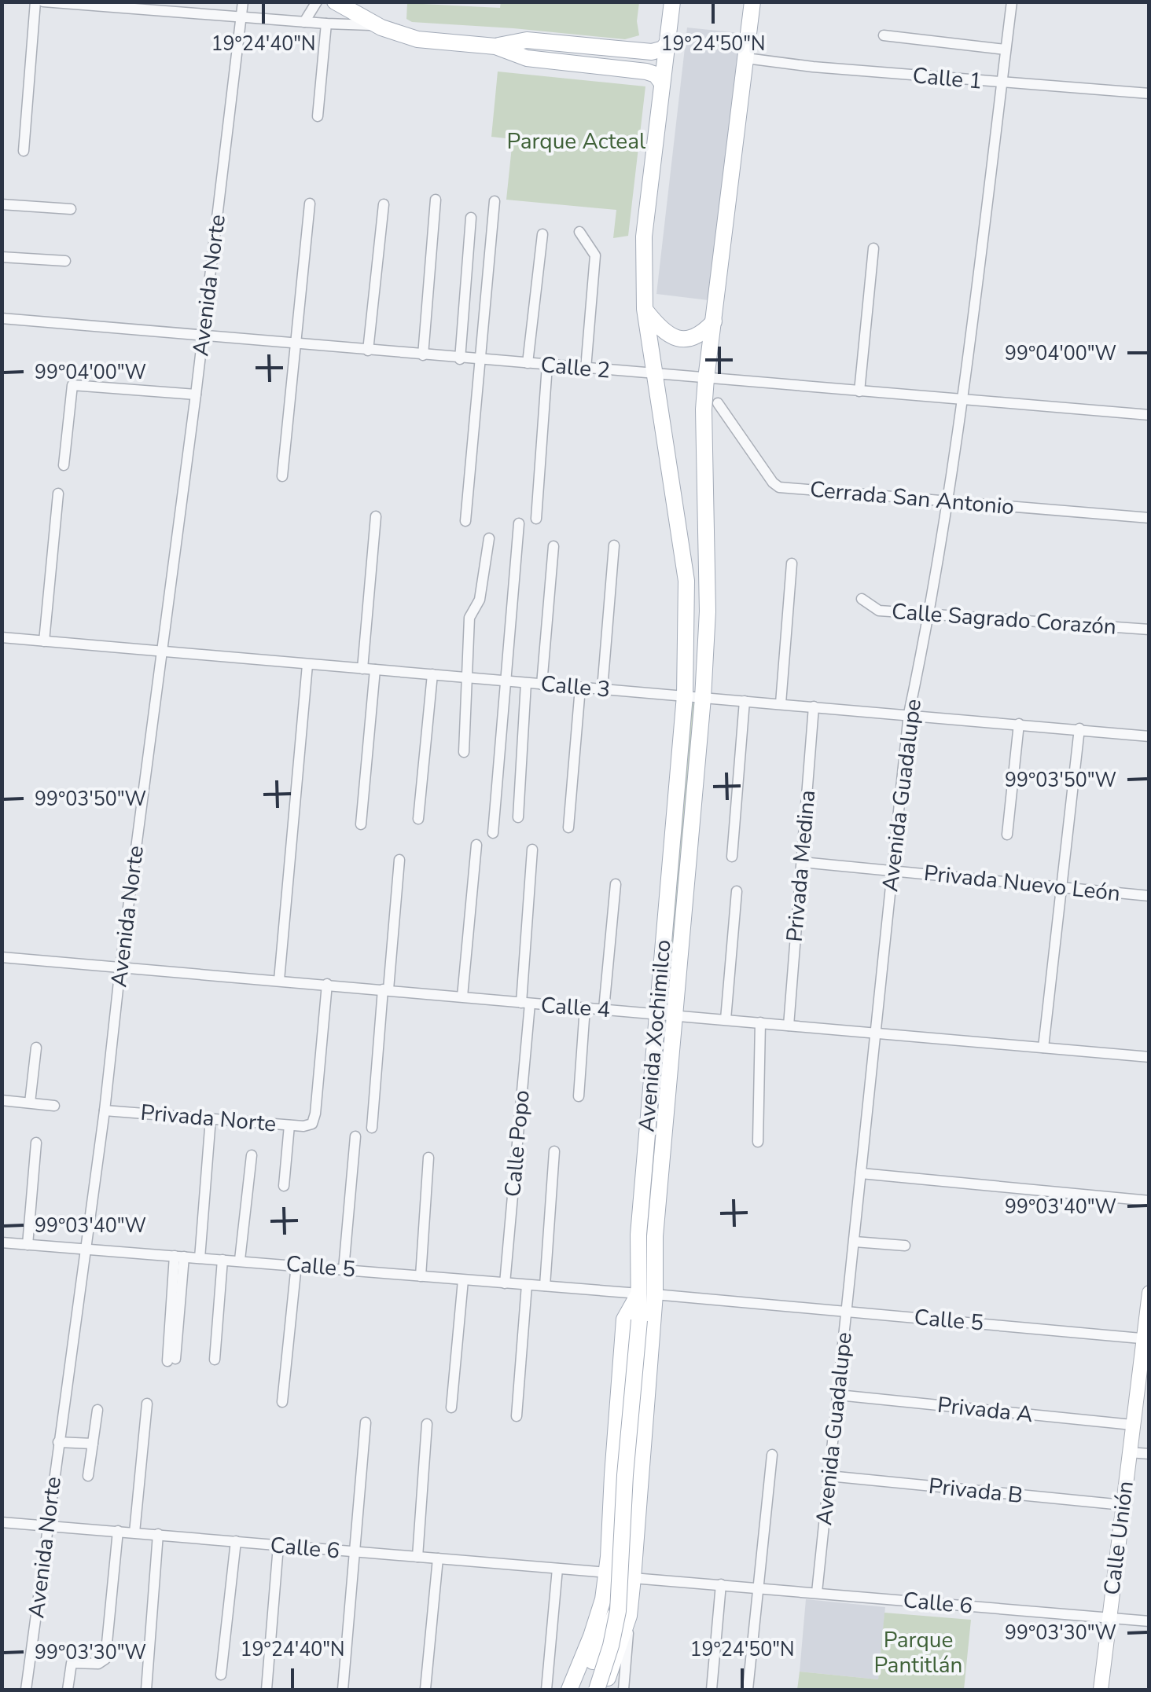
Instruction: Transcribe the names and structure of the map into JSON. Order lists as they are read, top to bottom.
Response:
{
  "streets": {
    "main road": ["Avenida Xochimilco"],
    "street": [
      "Calle 1",
      "Avenida Norte",
      "Calle 2",
      "Cerrada San Antonio",
      "Calle Sagrado Corazón",
      "Calle 3",
      "Avenida Guadalupe",
      "Privada Medina",
      "Privada Nuevo León",
      "Calle 4",
      "Privada Norte",
      "Calle Popo",
      "Calle 5",
      "Privada A",
      "Privada B",
      "Calle Unión",
      "Calle 6"
    ]
  },
  "crossings": [
    ["Calle 1", "Avenida Guadalupe"],
    ["Calle 1", "Avenida Xochimilco"],
    ["Avenida Norte", "Calle 2"],
    ["Avenida Norte", "Calle 3"],
    ["Avenida Norte", "Calle 4"],
    ["Avenida Norte", "Privada Norte"],
    ["Avenida Norte", "Calle 5"],
    ["Avenida Norte", "Calle 6"],
    ["Calle 2", "Avenida Guadalupe"],
    ["Calle 2", "Avenida Xochimilco"],
    ["Cerrada San Antonio", "Avenida Guadalupe"],
    ["Calle Sagrado Corazón", "Avenida Guadalupe"],
    ["Calle 3", "Avenida Guadalupe"],
    ["Calle 3", "Privada Medina"],
    ["Calle 3", "Avenida Xochimilco"],
    ["Avenida Guadalupe", "Privada Nuevo León"],
    ["Avenida Guadalupe", "Calle 4"],
    ["Avenida Guadalupe", "Calle 5"],
    ["Avenida Guadalupe", "Privada A"],
    ["Avenida Guadalupe", "Privada B"],
    ["Avenida Guadalupe", "Calle 6"],
    ["Privada Medina", "Privada Nuevo León"],
    ["Privada Medina", "Calle 4"],
    ["Calle 4", "Avenida Xochimilco"],
    ["Calle 4", "Privada Norte"],
    ["Calle 4", "Calle Popo"],
    ["Avenida Xochimilco", "Calle 5"],
    ["Avenida Xochimilco", "Calle 6"],
    ["Calle Popo", "Calle 5"],
    ["Calle 5", "Calle Unión"],
    ["Privada A", "Calle Unión"],
    ["Privada B", "Calle Unión"],
    ["Calle Unión", "Calle 6"]
  ],
  "parks": ["Parque Acteal", "Parque Pantitlán"],
  "coordinates": [
    "19°24'40\"N",
    "19°24'50\"N",
    "99°04'00\"W",
    "99°03'50\"W",
    "99°03'40\"W",
    "99°03'30\"W"
  ]
}
